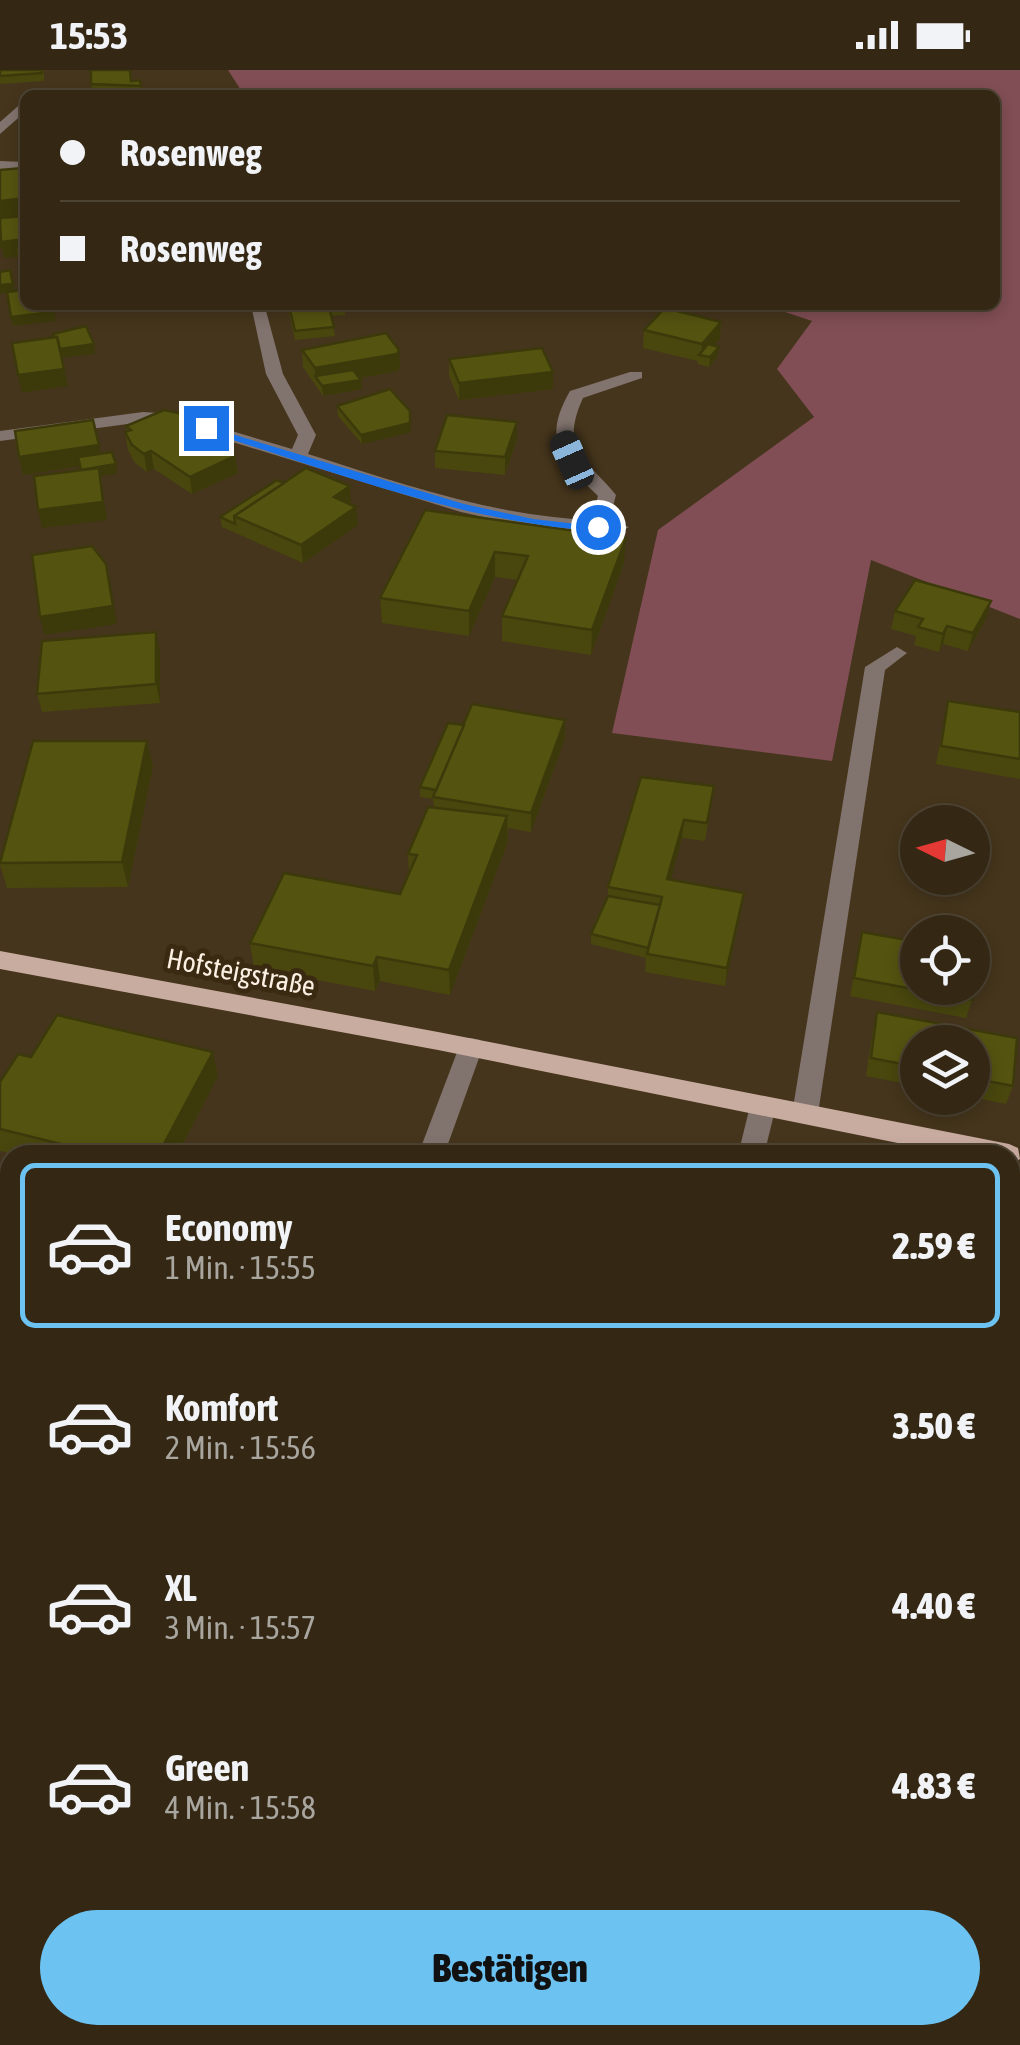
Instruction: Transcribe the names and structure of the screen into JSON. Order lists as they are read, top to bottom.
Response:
{
  "streets": {
    "main road": ["Hofsteigstraße"]
  },
  "north": "left",
  "page": {
    "status": "15:53",
    "banner": ["Rosenweg", "Rosenweg"],
    "list": [
      {
        "name": "Economy",
        "note": "1 Min. · 15:55",
        "value": "2.59 €"
      },
      {
        "name": "Komfort",
        "note": "2 Min. · 15:56",
        "value": "3.50 €"
      },
      {
        "name": "XL",
        "note": "3 Min. · 15:57",
        "value": "4.40 €"
      },
      {
        "name": "Green",
        "note": "4 Min. · 15:58",
        "value": "4.83 €"
      }
    ],
    "buttons": "Bestätigen"
  }
}
